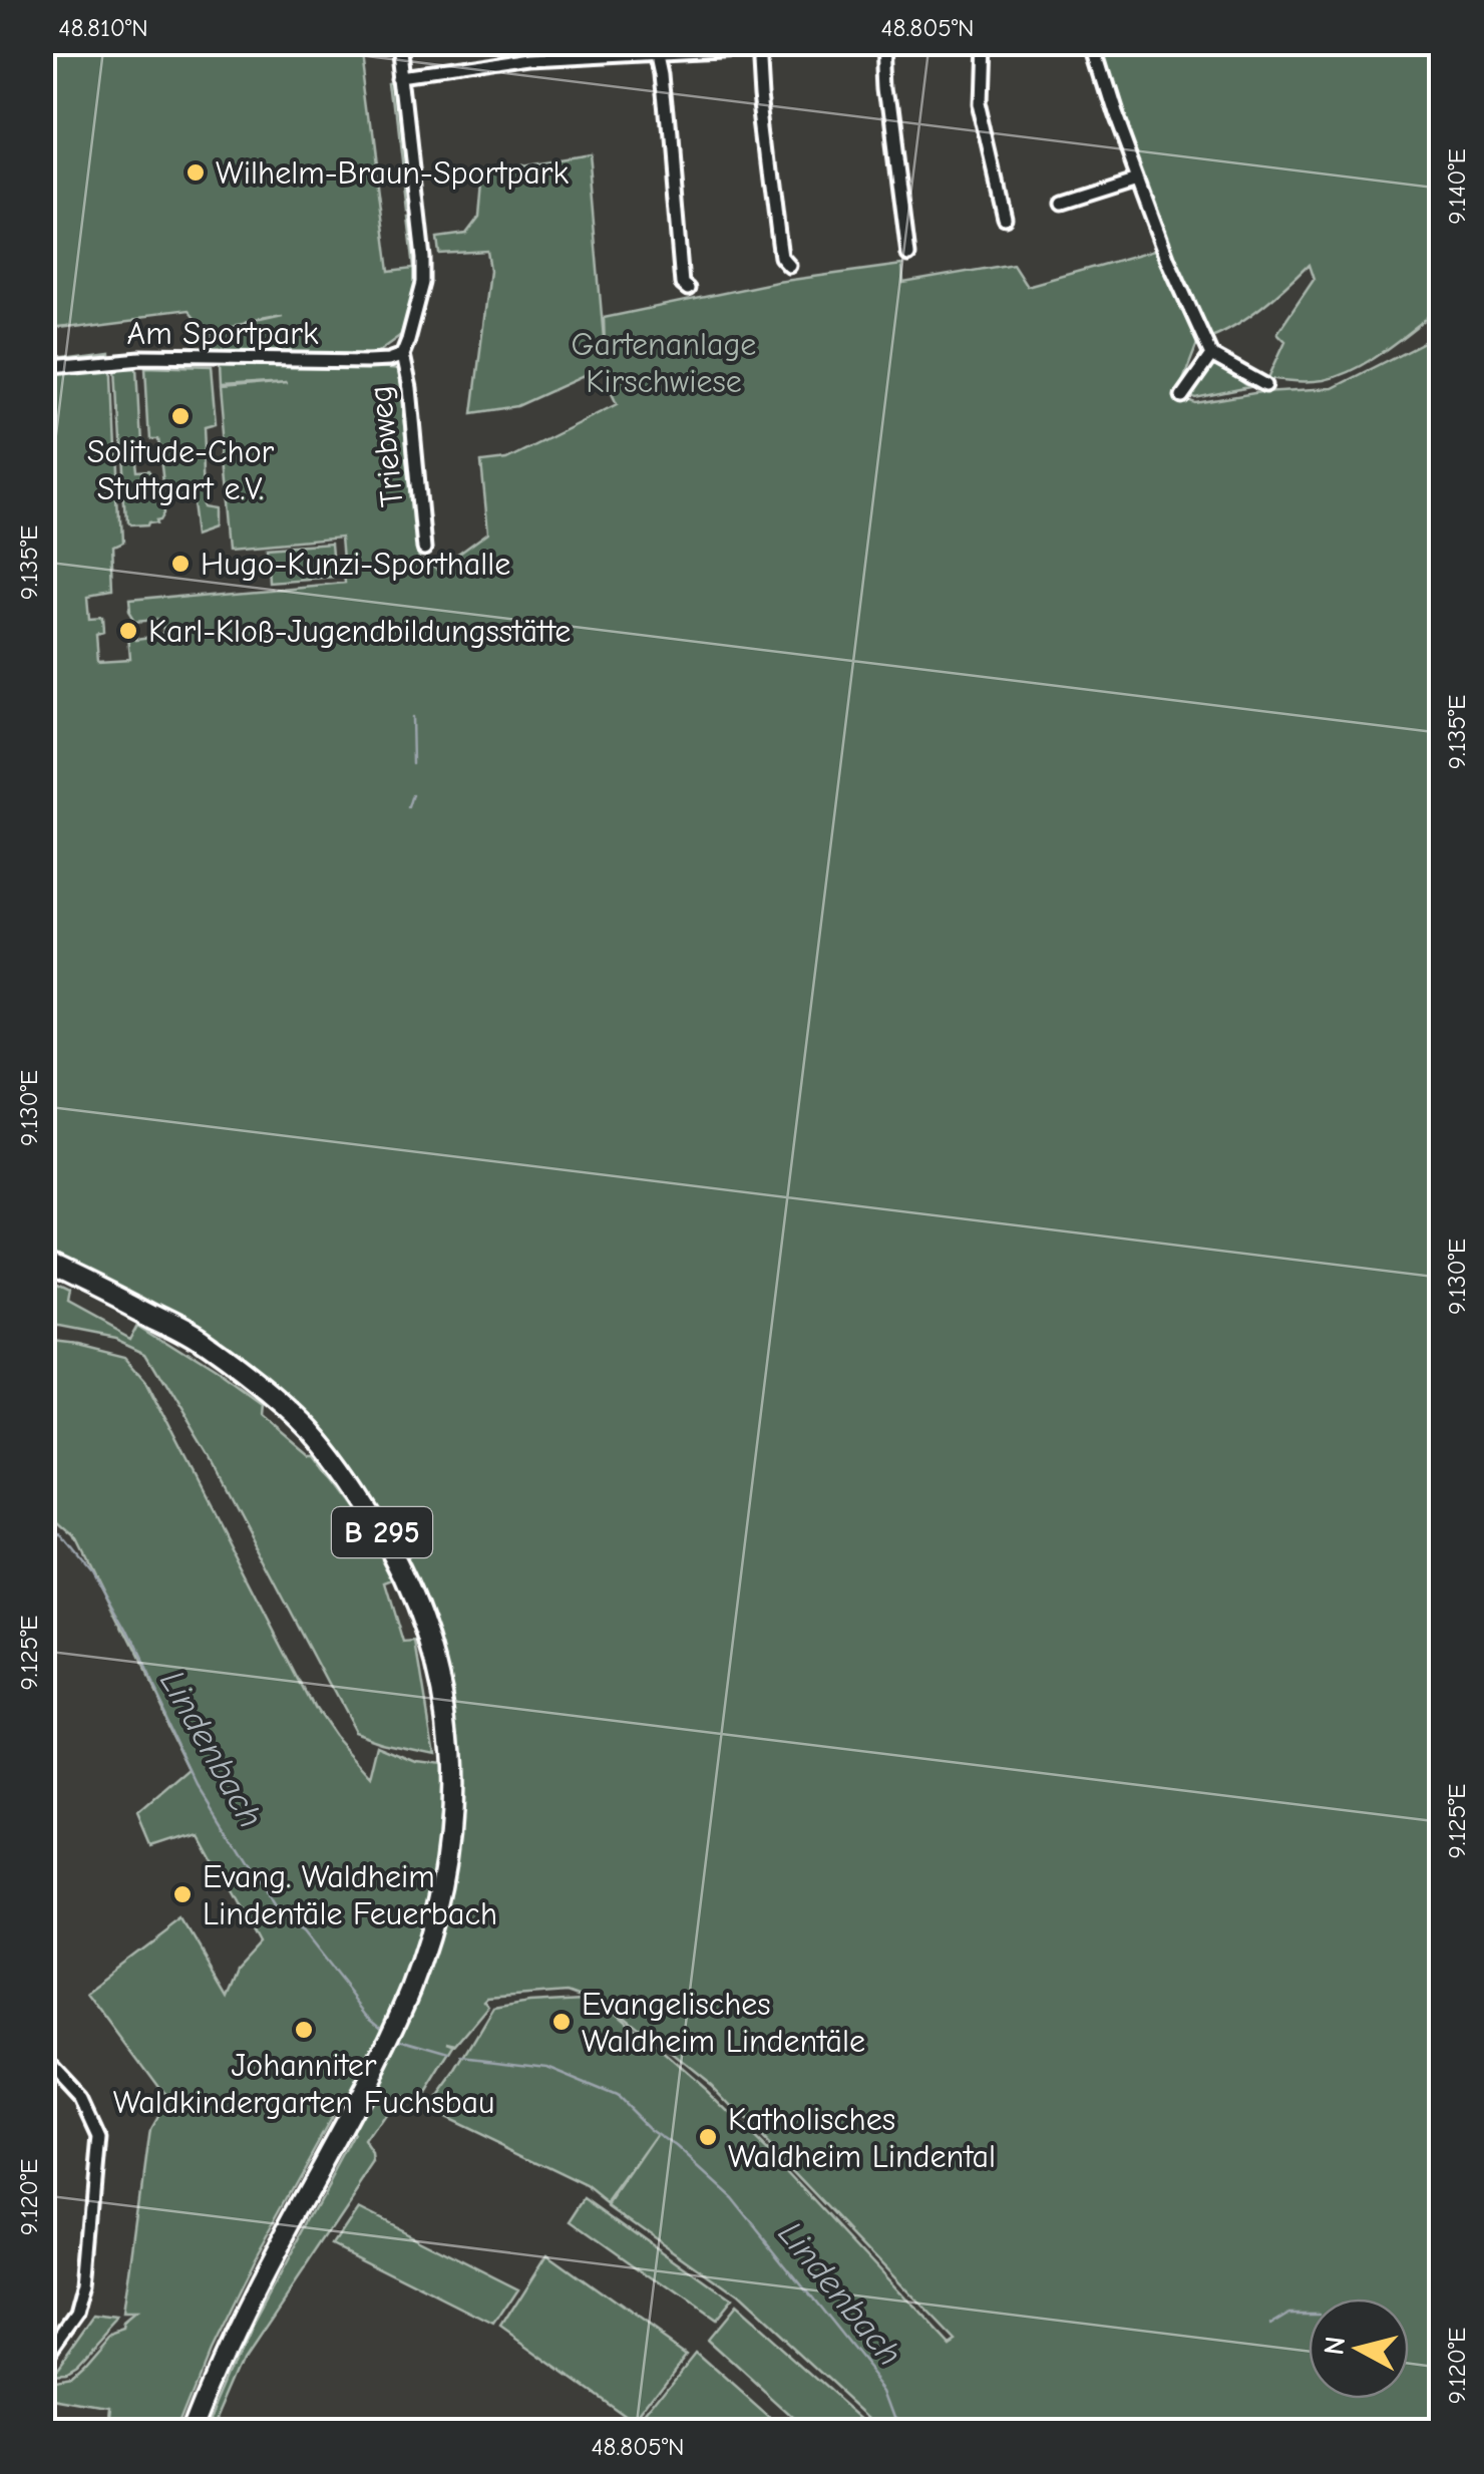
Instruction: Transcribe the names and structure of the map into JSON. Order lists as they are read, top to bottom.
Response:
{
  "streets": {
    "main road": ["B 295"],
    "street": ["Am Sportpark", "Triebweg"]
  },
  "crossings": [
    ["Am Sportpark", "Triebweg"]
  ],
  "water": ["Lindenbach"],
  "parks": ["Gartenanlage Kirschwiese"],
  "places": [
    "Wilhelm-Braun-Sportpark",
    "Solitude-Chor Stuttgart e.V.",
    "Hugo-Kunzi-Sporthalle",
    "Karl-Kloß-Jugendbildungsstätte",
    "Evang. Waldheim Lindentäle Feuerbach",
    "Evangelisches Waldheim Lindentäle",
    "Johanniter Waldkindergarten Fuchsbau",
    "Katholisches Waldheim Lindental"
  ],
  "north": "left",
  "coordinates": [
    "48.810°N",
    "48.805°N",
    "9.140°E",
    "9.135°E",
    "9.130°E",
    "9.125°E",
    "9.120°E"
  ]
}
